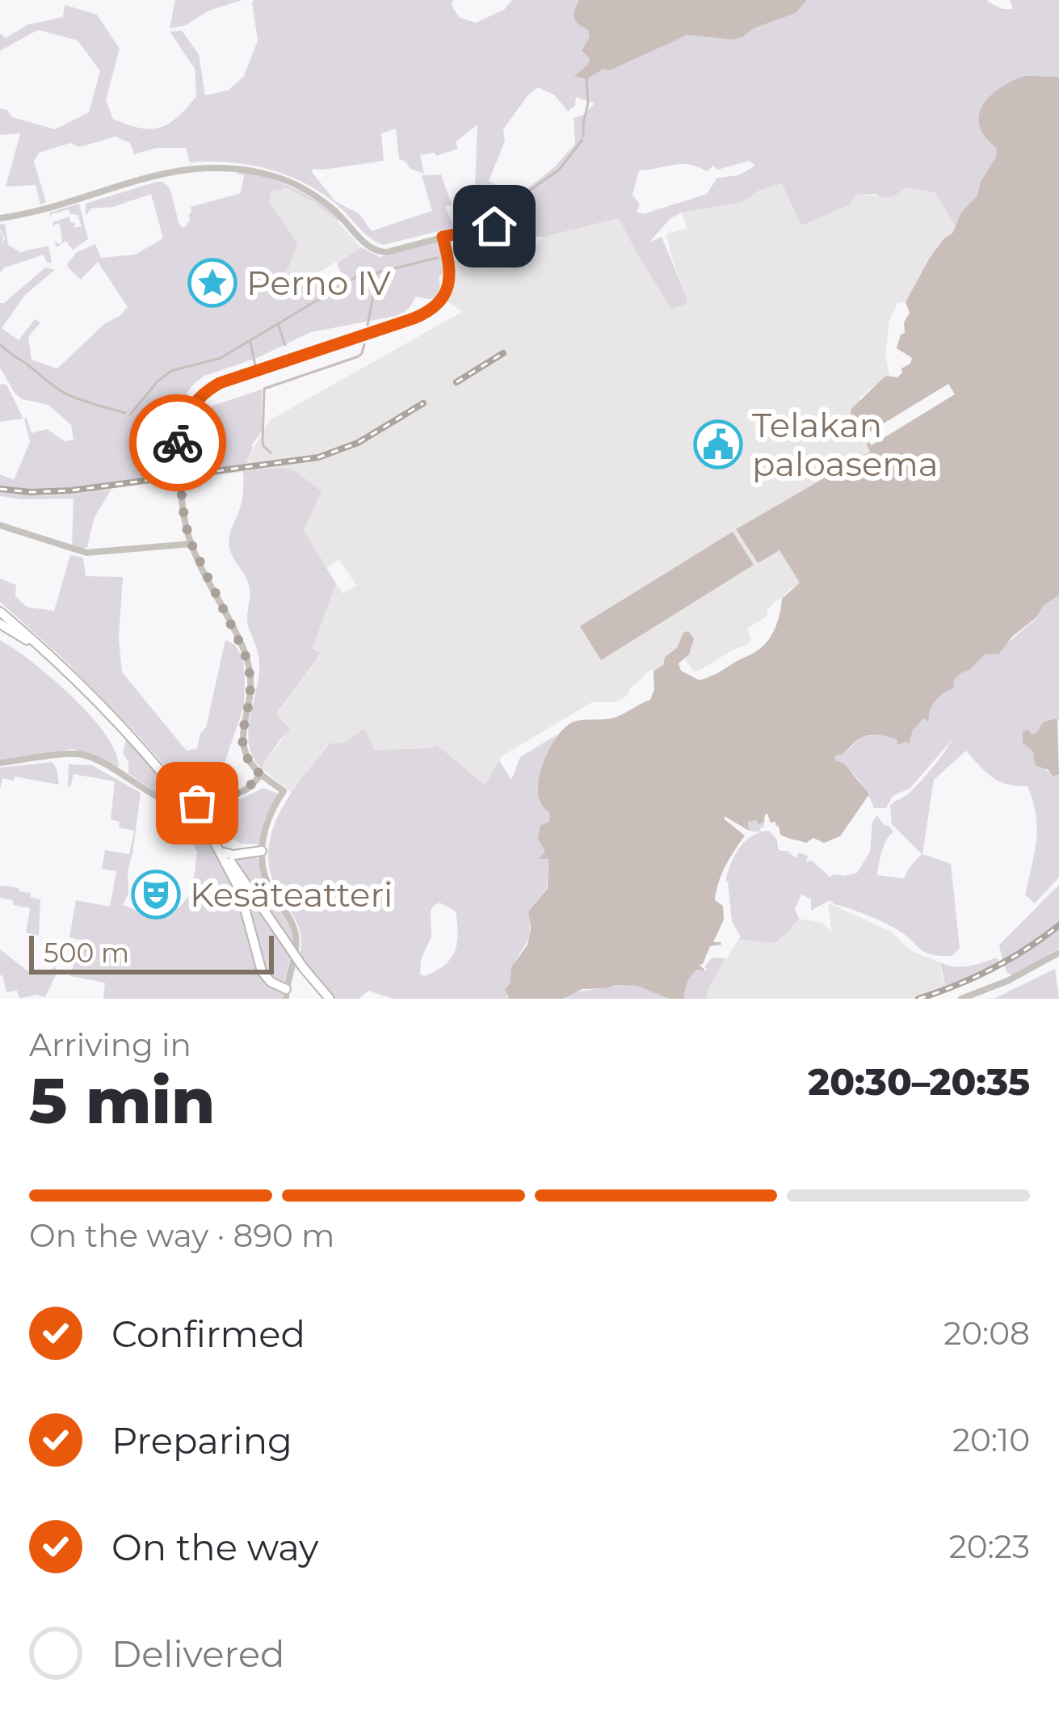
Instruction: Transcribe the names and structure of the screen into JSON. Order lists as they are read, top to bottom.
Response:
{
  "places": {
    "place": ["Perno IV"],
    "public building": ["Telakan paloasema"],
    "theatre": ["Kesäteatteri"]
  },
  "scale_bar": "500 m",
  "page": {
    "scale": "500 m",
    "heading": ["5 min", "Arriving in", "20:30–20:35"],
    "bar": "On the way · 890 m",
    "list": [
      ["Confirmed", "20:08"],
      ["Preparing", "20:10"],
      ["On the way", "20:23"],
      "Delivered"
    ]
  }
}
